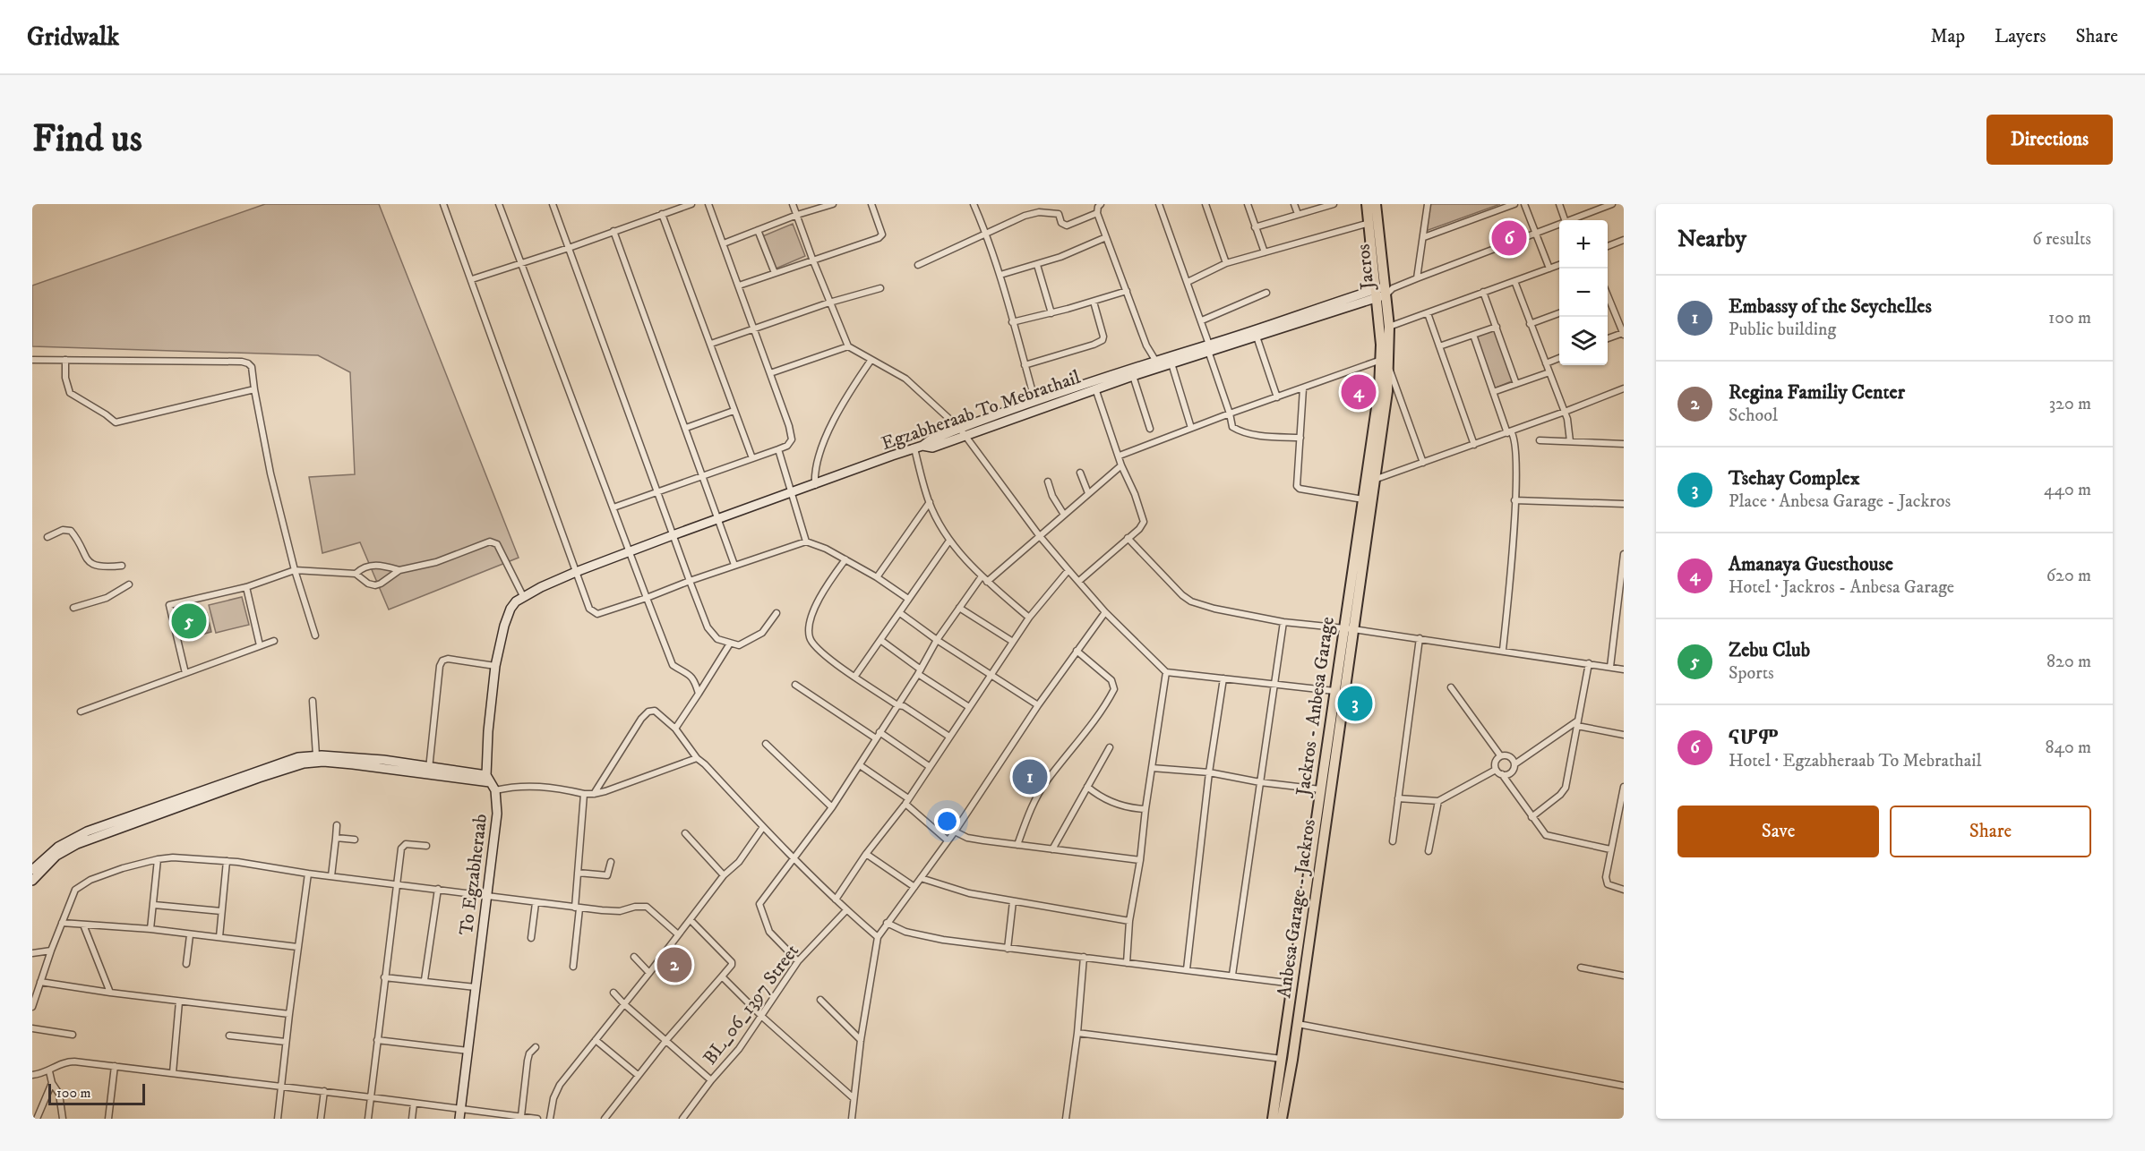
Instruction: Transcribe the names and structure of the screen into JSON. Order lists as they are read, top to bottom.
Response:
{
  "streets": {
    "main road": [
      "Jacros",
      "Egzabheraab To Mebrathail",
      "Jackros - Anbesa Garage",
      "To Egzabheraab",
      "Anbesa Garage - Jackros"
    ],
    "street": ["BL_06_1397 Street"]
  },
  "crossings": [
    ["Jacros", "Egzabheraab To Mebrathail"],
    ["Jacros", "Jackros - Anbesa Garage"],
    ["Jacros", "Anbesa Garage - Jackros"],
    ["Egzabheraab To Mebrathail", "Jackros - Anbesa Garage"],
    ["Jackros - Anbesa Garage", "Anbesa Garage - Jackros"]
  ],
  "scale_bar": "100 m",
  "page": {
    "header": "Gridwalk",
    "nav": ["Map", "Layers", "Share"],
    "buttons": [
      "Directions",
      ["Save", "Share"]
    ],
    "title": "Find us",
    "heading": ["Nearby", "6 results"],
    "pins": [
      "6",
      "4",
      "5",
      "3",
      "1",
      "2"
    ],
    "map_buttons": ["+", "−"],
    "list": [
      {
        "mark": "1",
        "name": "Embassy of the Seychelles",
        "note": "Public building",
        "value": "100 m"
      },
      {
        "mark": "2",
        "name": "Regina Familiy Center",
        "note": "School",
        "value": "320 m"
      },
      {
        "mark": "3",
        "name": "Tsehay Complex",
        "note": "Place · Anbesa Garage - Jackros",
        "value": "440 m"
      },
      {
        "mark": "4",
        "name": "Amanaya Guesthouse",
        "note": "Hotel · Jackros - Anbesa Garage",
        "value": "620 m"
      },
      {
        "mark": "5",
        "name": "Zebu Club",
        "note": "Sports",
        "value": "820 m"
      },
      {
        "mark": "6",
        "name": "ናሆም",
        "note": "Hotel · Egzabheraab To Mebrathail",
        "value": "840 m"
      }
    ],
    "scale": "100 m"
  }
}
